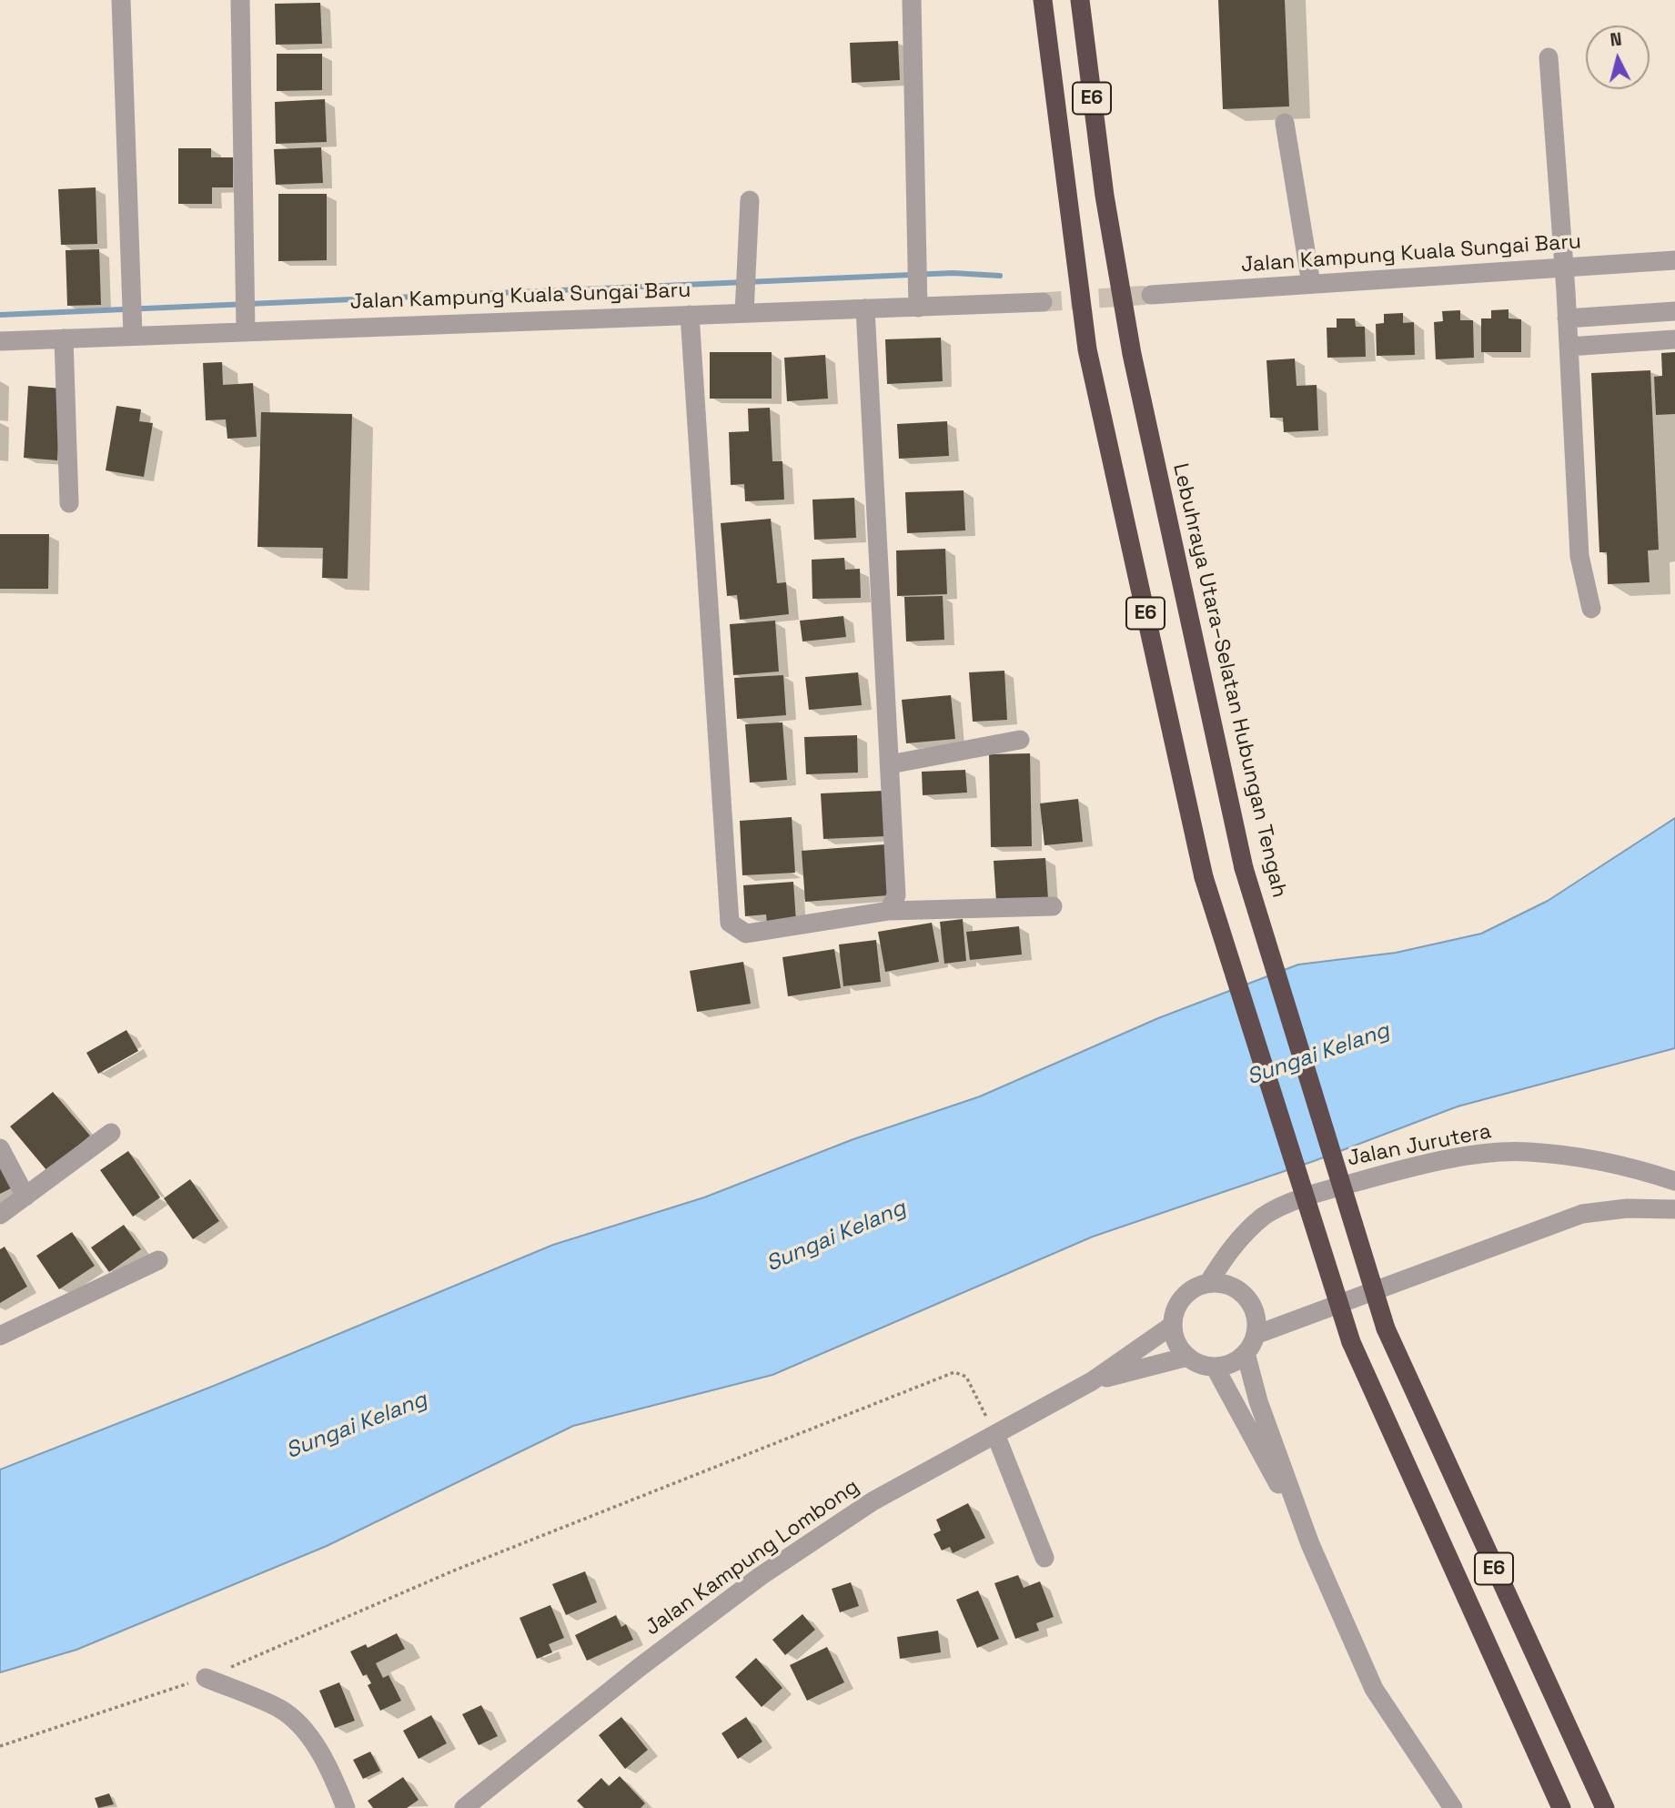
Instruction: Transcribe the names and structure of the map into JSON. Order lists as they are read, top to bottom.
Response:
{
  "streets": {
    "highway": ["E6", "Lebuhraya Utara–Selatan Hubungan Tengah"],
    "street": ["Jalan Kampung Kuala Sungai Baru", "Jalan Jurutera", "Jalan Kampung Lombong"]
  },
  "water": ["Sungai Kelang"],
  "north": "top"
}
